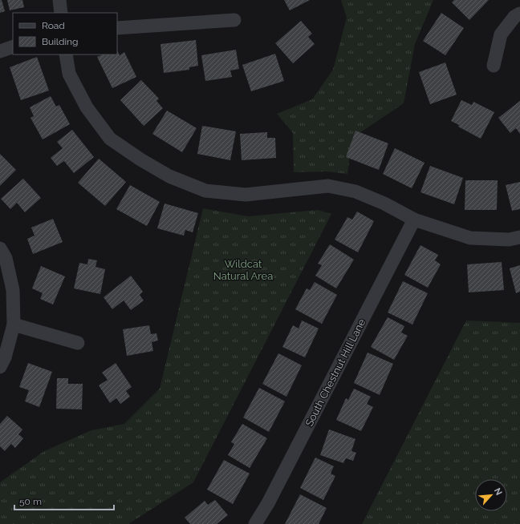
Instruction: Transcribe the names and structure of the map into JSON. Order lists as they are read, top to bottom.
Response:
{
  "streets": {
    "street": ["South Chestnut Hill Lane"]
  },
  "parks": ["Wildcat Natural Area"],
  "legend": ["Road", "Building"],
  "scale_bar": "50 m",
  "north": "top right"
}
